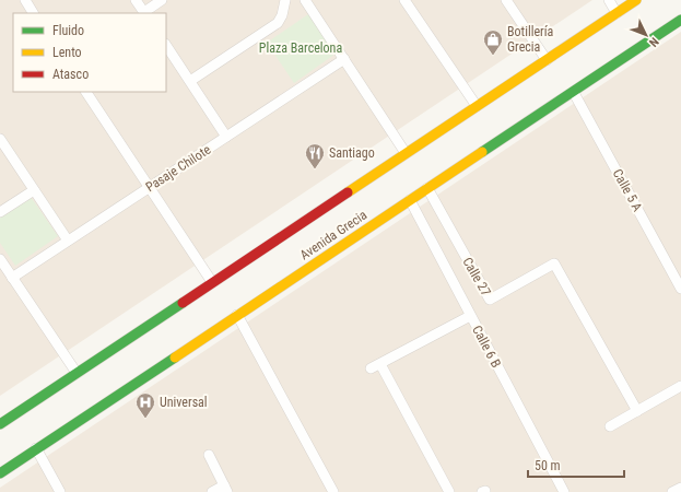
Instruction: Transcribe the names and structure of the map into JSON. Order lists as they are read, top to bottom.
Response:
{
  "streets": {
    "main road": ["Avenida Grecia"],
    "street": [
      "Pasaje Chilote",
      "Calle 5 A",
      "Calle 27",
      "Calle 6 B"
    ]
  },
  "crossings": [
    ["Calle 5 A", "Avenida Grecia"],
    ["Avenida Grecia", "Calle 27"],
    ["Avenida Grecia", "Calle 6 B"]
  ],
  "parks": ["Plaza Barcelona"],
  "places": {
    "shop": ["Botillería Grecia"],
    "restaurant": ["Santiago"],
    "hospital": ["Universal"]
  },
  "legend": ["Fluido", "Lento", "Atasco"],
  "scale_bar": "50 m",
  "north": "bottom right"
}
